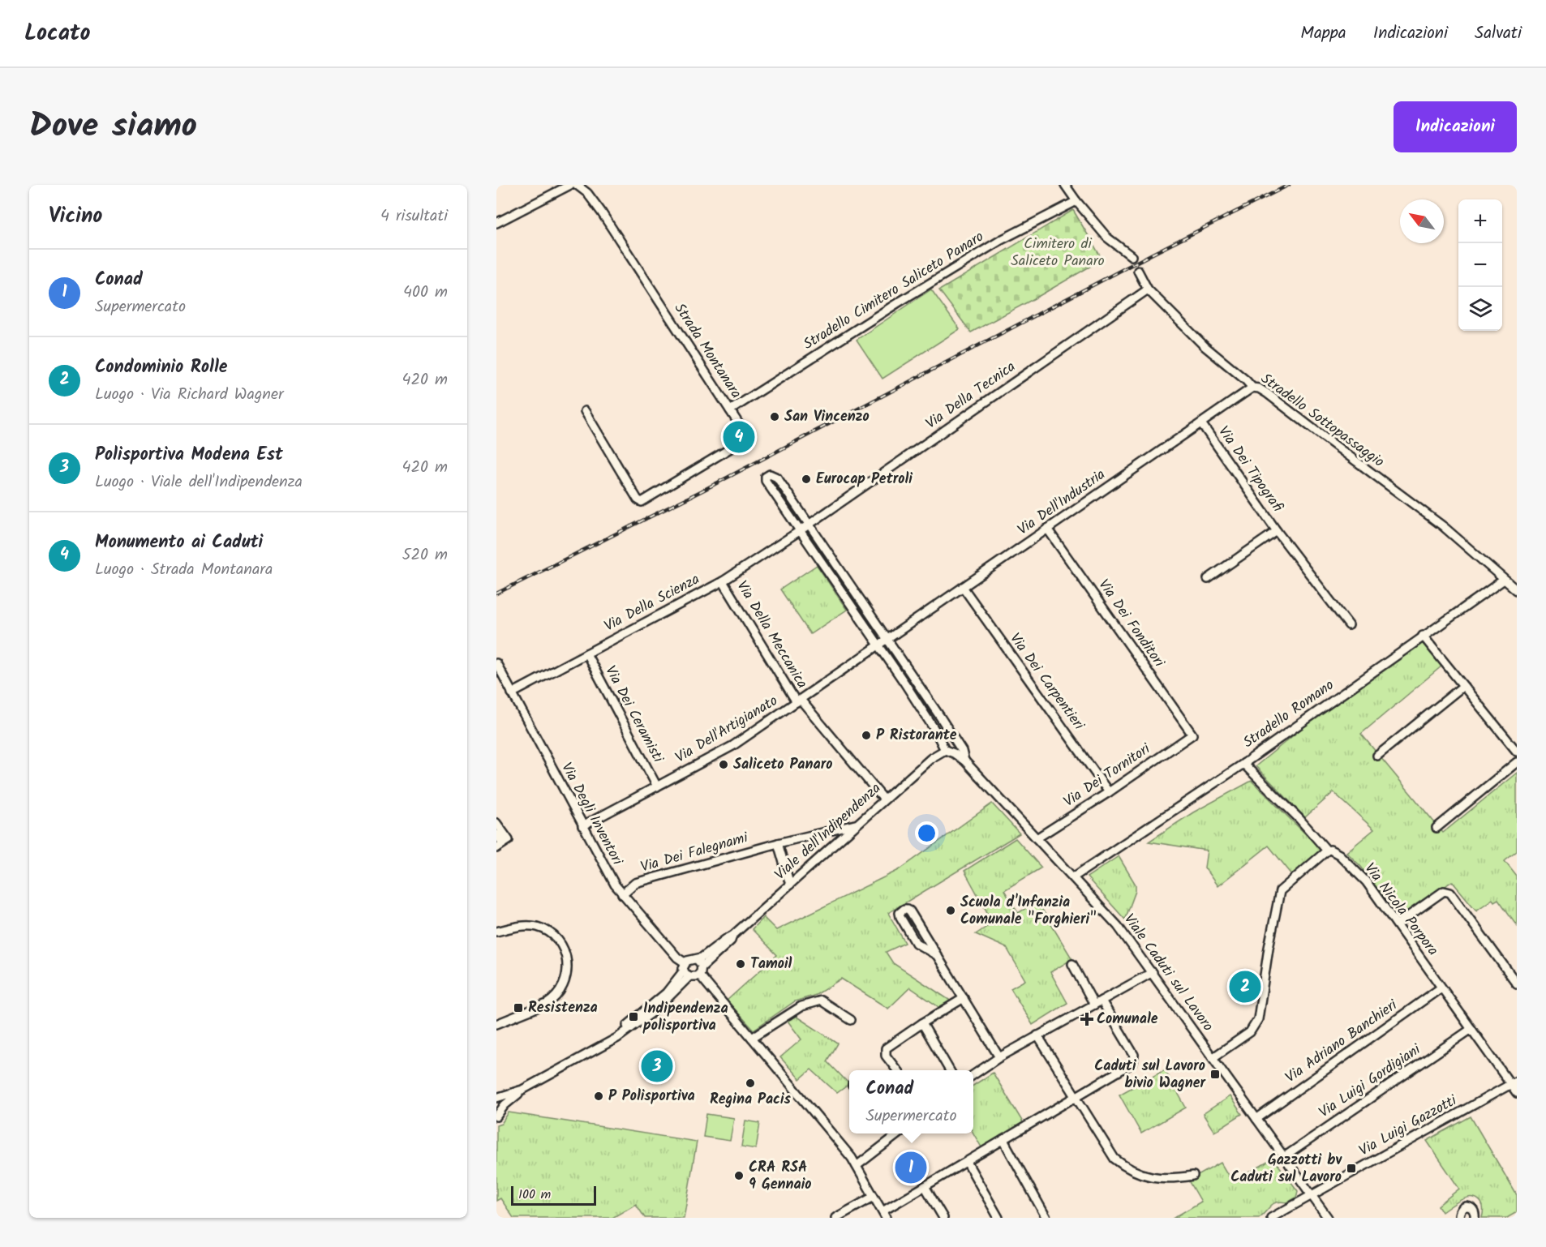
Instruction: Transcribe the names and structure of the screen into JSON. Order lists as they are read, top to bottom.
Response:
{
  "streets": {
    "street": [
      "Stradello Cimitero Saliceto Panaro",
      "Strada Montanara",
      "Via Della Tecnica",
      "Stradello Sottopassaggio",
      "Via Dei Tipografi",
      "Via Dell'Industria",
      "Via Della Scienza",
      "Via Dei Fonditori",
      "Via Della Meccanica",
      "Via Dei Carpentieri",
      "Via Dei Ceramisti",
      "Stradello Romano",
      "Via Dell'Artigianato",
      "Via Dei Tornitori",
      "Via Degli Inventori",
      "Viale dell'Indipendenza",
      "Via Dei Falegnami",
      "Via Nicola Porpora",
      "Viale Caduti sul Lavoro",
      "Via Adriano Banchieri",
      "Via Luigi Gordigiani",
      "Via Luigi Gazzotti"
    ]
  },
  "crossings": [
    ["Stradello Cimitero Saliceto Panaro", "Strada Montanara"],
    ["Via Della Tecnica", "Stradello Sottopassaggio"],
    ["Via Della Tecnica", "Viale Caduti sul Lavoro"],
    ["Stradello Sottopassaggio", "Via Dell'Industria"],
    ["Stradello Sottopassaggio", "Stradello Romano"],
    ["Via Dei Tipografi", "Via Dell'Industria"],
    ["Via Dell'Industria", "Via Dei Fonditori"],
    ["Via Dell'Industria", "Via Dei Carpentieri"],
    ["Via Dell'Industria", "Viale Caduti sul Lavoro"],
    ["Via Della Scienza", "Via Della Meccanica"],
    ["Via Della Scienza", "Via Dei Ceramisti"],
    ["Via Della Scienza", "Via Degli Inventori"],
    ["Via Della Scienza", "Viale Caduti sul Lavoro"],
    ["Via Dei Fonditori", "Via Dei Tornitori"],
    ["Via Della Meccanica", "Via Dell'Artigianato"],
    ["Via Della Meccanica", "Viale dell'Indipendenza"],
    ["Via Dei Carpentieri", "Via Dei Tornitori"],
    ["Via Dei Ceramisti", "Via Dell'Artigianato"],
    ["Stradello Romano", "Via Nicola Porpora"],
    ["Stradello Romano", "Viale Caduti sul Lavoro"],
    ["Via Dell'Artigianato", "Via Degli Inventori"],
    ["Via Dell'Artigianato", "Viale Caduti sul Lavoro"],
    ["Via Dei Tornitori", "Viale Caduti sul Lavoro"],
    ["Via Degli Inventori", "Viale dell'Indipendenza"],
    ["Via Degli Inventori", "Via Dei Falegnami"],
    ["Viale dell'Indipendenza", "Via Dei Falegnami"],
    ["Viale dell'Indipendenza", "Viale Caduti sul Lavoro"],
    ["Via Nicola Porpora", "Via Adriano Banchieri"],
    ["Via Nicola Porpora", "Via Luigi Gordigiani"],
    ["Via Nicola Porpora", "Via Luigi Gazzotti"],
    ["Viale Caduti sul Lavoro", "Via Adriano Banchieri"],
    ["Viale Caduti sul Lavoro", "Via Luigi Gordigiani"],
    ["Viale Caduti sul Lavoro", "Via Luigi Gazzotti"]
  ],
  "parks": ["Cimitero di Saliceto Panaro"],
  "places": {
    "other": [
      "San Vincenzo",
      "Eurocap Petroli",
      "P Ristorante",
      "Saliceto Panaro",
      "Scuola d'Infanzia Comunale \"Forghieri\"",
      "Tamoil",
      "Regina Pacis",
      "P Polisportiva",
      "CRA RSA 9 Gennaio"
    ],
    "transit": [
      "Resistenza",
      "Indipendenza polisportiva",
      "Caduti sul Lavoro bivio Wagner",
      "Gazzotti bv Caduti sul Lavoro"
    ],
    "health": ["Comunale"]
  },
  "scale_bar": "100 m",
  "north": "top left",
  "page": {
    "header": "Locato",
    "nav": ["Mappa", "Indicazioni", "Salvati"],
    "title": "Dove siamo",
    "buttons": "Indicazioni",
    "heading": ["Vicino", "4 risultati"],
    "map_buttons": ["+", "−"],
    "list": [
      {
        "mark": "1",
        "name": "Conad",
        "note": "Supermercato",
        "value": "400 m"
      },
      {
        "mark": "2",
        "name": "Condominio Rolle",
        "note": "Luogo · Via Richard Wagner",
        "value": "420 m"
      },
      {
        "mark": "3",
        "name": "Polisportiva Modena Est",
        "note": "Luogo · Viale dell'Indipendenza",
        "value": "420 m"
      },
      {
        "mark": "4",
        "name": "Monumento ai Caduti",
        "note": "Luogo · Strada Montanara",
        "value": "520 m"
      }
    ],
    "pins": [
      "4",
      "2",
      "3",
      "1"
    ],
    "popup": ["Conad", "Supermercato"],
    "scale": "100 m"
  }
}
